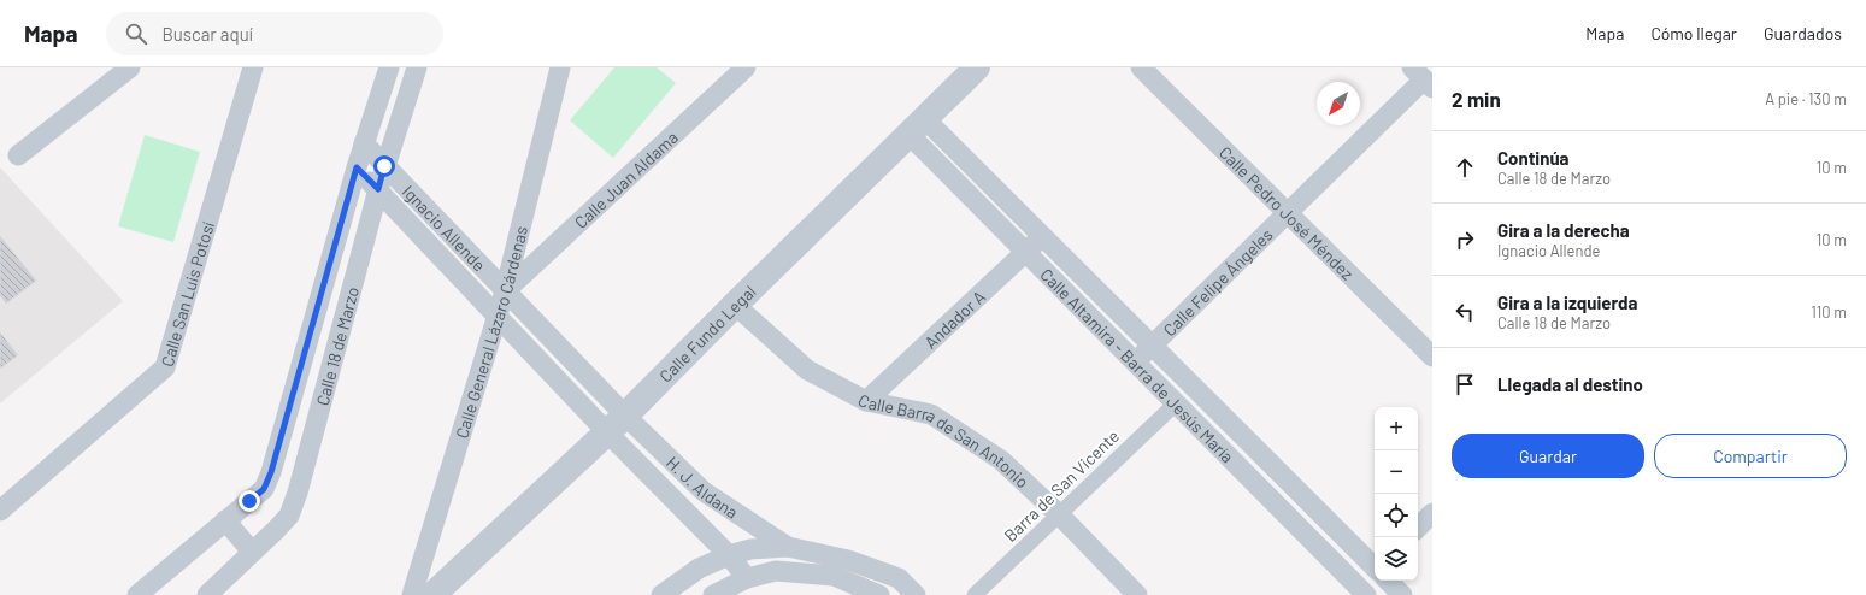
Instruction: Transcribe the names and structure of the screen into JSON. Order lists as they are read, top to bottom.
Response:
{
  "streets": {
    "street": [
      "Calle Juan Aldama",
      "Calle Pedro José Méndez",
      "Ignacio Allende",
      "Calle Felipe Ángeles",
      "Calle San Luis Potosí",
      "Andador A",
      "Calle General Lázaro Cárdenas",
      "Calle Fundo Legal",
      "Calle 18 de Marzo",
      "Calle Altamira - Barra de Jesús María",
      "Calle Barra de San Antonio",
      "H. J. Aldana",
      "Barra de San Vicente"
    ]
  },
  "crossings": [
    ["Calle Juan Aldama", "Ignacio Allende"],
    ["Calle Juan Aldama", "Calle General Lázaro Cárdenas"],
    ["Calle Pedro José Méndez", "Calle Felipe Ángeles"],
    ["Ignacio Allende", "Calle General Lázaro Cárdenas"],
    ["Ignacio Allende", "Calle Fundo Legal"],
    ["Ignacio Allende", "Calle 18 de Marzo"],
    ["Ignacio Allende", "H. J. Aldana"],
    ["Calle Felipe Ángeles", "Calle Altamira - Barra de Jesús María"],
    ["Andador A", "Calle Altamira - Barra de Jesús María"],
    ["Andador A", "Calle Barra de San Antonio"],
    ["Calle Fundo Legal", "Calle Altamira - Barra de Jesús María"],
    ["Calle Fundo Legal", "Calle Barra de San Antonio"],
    ["Calle Fundo Legal", "H. J. Aldana"],
    ["Calle Altamira - Barra de Jesús María", "Barra de San Vicente"],
    ["Calle Barra de San Antonio", "Barra de San Vicente"]
  ],
  "north": "bottom left",
  "page": {
    "header": "Mapa",
    "search": "Buscar aquí",
    "nav": ["Mapa", "Cómo llegar", "Guardados"],
    "heading": ["2 min", "A pie · 130 m"],
    "list": [
      ["Continúa", "Calle 18 de Marzo", "10 m"],
      ["Gira a la derecha", "Ignacio Allende", "10 m"],
      ["Gira a la izquierda", "Calle 18 de Marzo", "110 m"],
      "Llegada al destino"
    ],
    "map_buttons": ["+", "−"],
    "buttons": ["Guardar", "Compartir"]
  }
}
